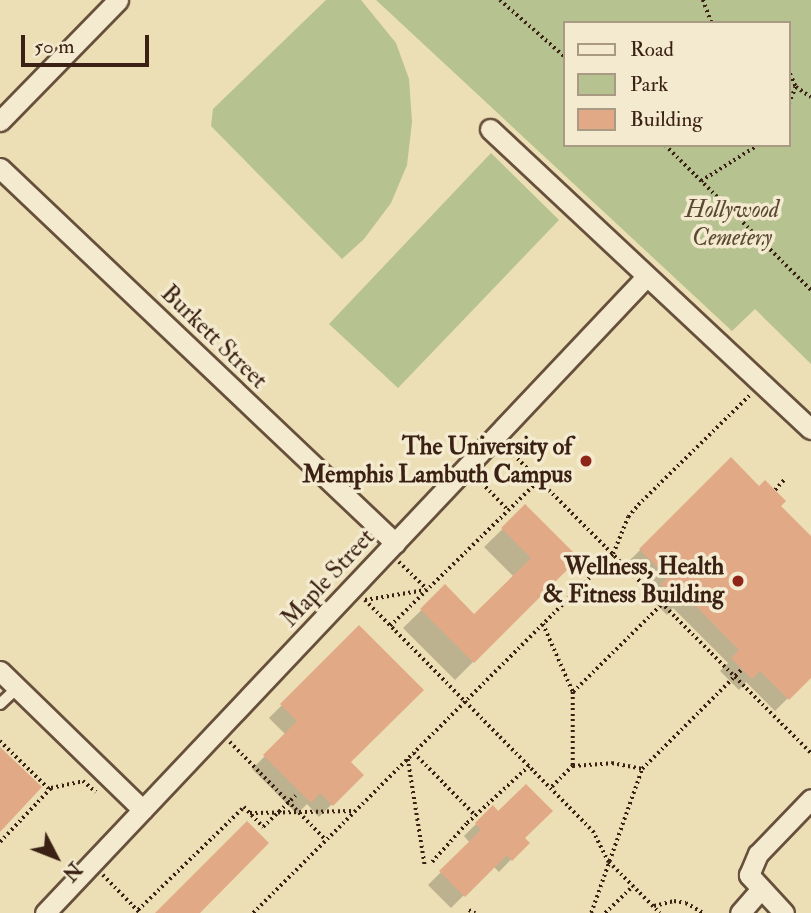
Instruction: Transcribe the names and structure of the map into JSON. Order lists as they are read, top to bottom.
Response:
{
  "streets": {
    "street": ["Burkett Street", "Maple Street"]
  },
  "crossings": [
    ["Burkett Street", "Maple Street"]
  ],
  "parks": ["Hollywood Cemetery"],
  "places": ["The University of Memphis Lambuth Campus", "Wellness, Health & Fitness Building"],
  "legend": ["Road", "Park", "Building"],
  "scale_bar": "50 m",
  "north": "bottom right"
}
